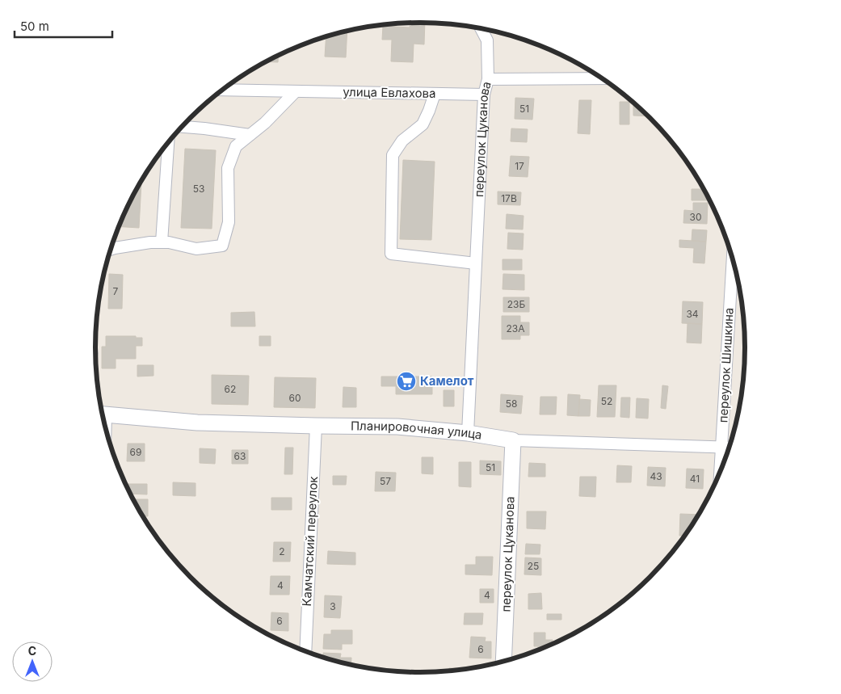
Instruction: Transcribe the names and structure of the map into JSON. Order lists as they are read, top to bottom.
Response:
{
  "streets": {
    "main road": ["переулок Цуканова", "Планировочная улица"],
    "street": ["улица Евлахова", "переулок Шишкина", "Камчатский переулок"]
  },
  "crossings": [
    ["улица Евлахова", "переулок Цуканова"],
    ["переулок Цуканова", "Планировочная улица"],
    ["переулок Шишкина", "Планировочная улица"],
    ["Планировочная улица", "Камчатский переулок"]
  ],
  "places": {
    "supermarket": ["Камелот"]
  },
  "house_numbers": [
    "51",
    "17",
    "53",
    "17В",
    "30",
    "7",
    "23Б",
    "34",
    "23А",
    "62",
    "60",
    "52",
    "58",
    "69",
    "63",
    "51",
    "43",
    "41",
    "57",
    "2",
    "25",
    "4",
    "4",
    "3",
    "6",
    "6"
  ],
  "scale_bar": "50 m",
  "north": "top"
}
